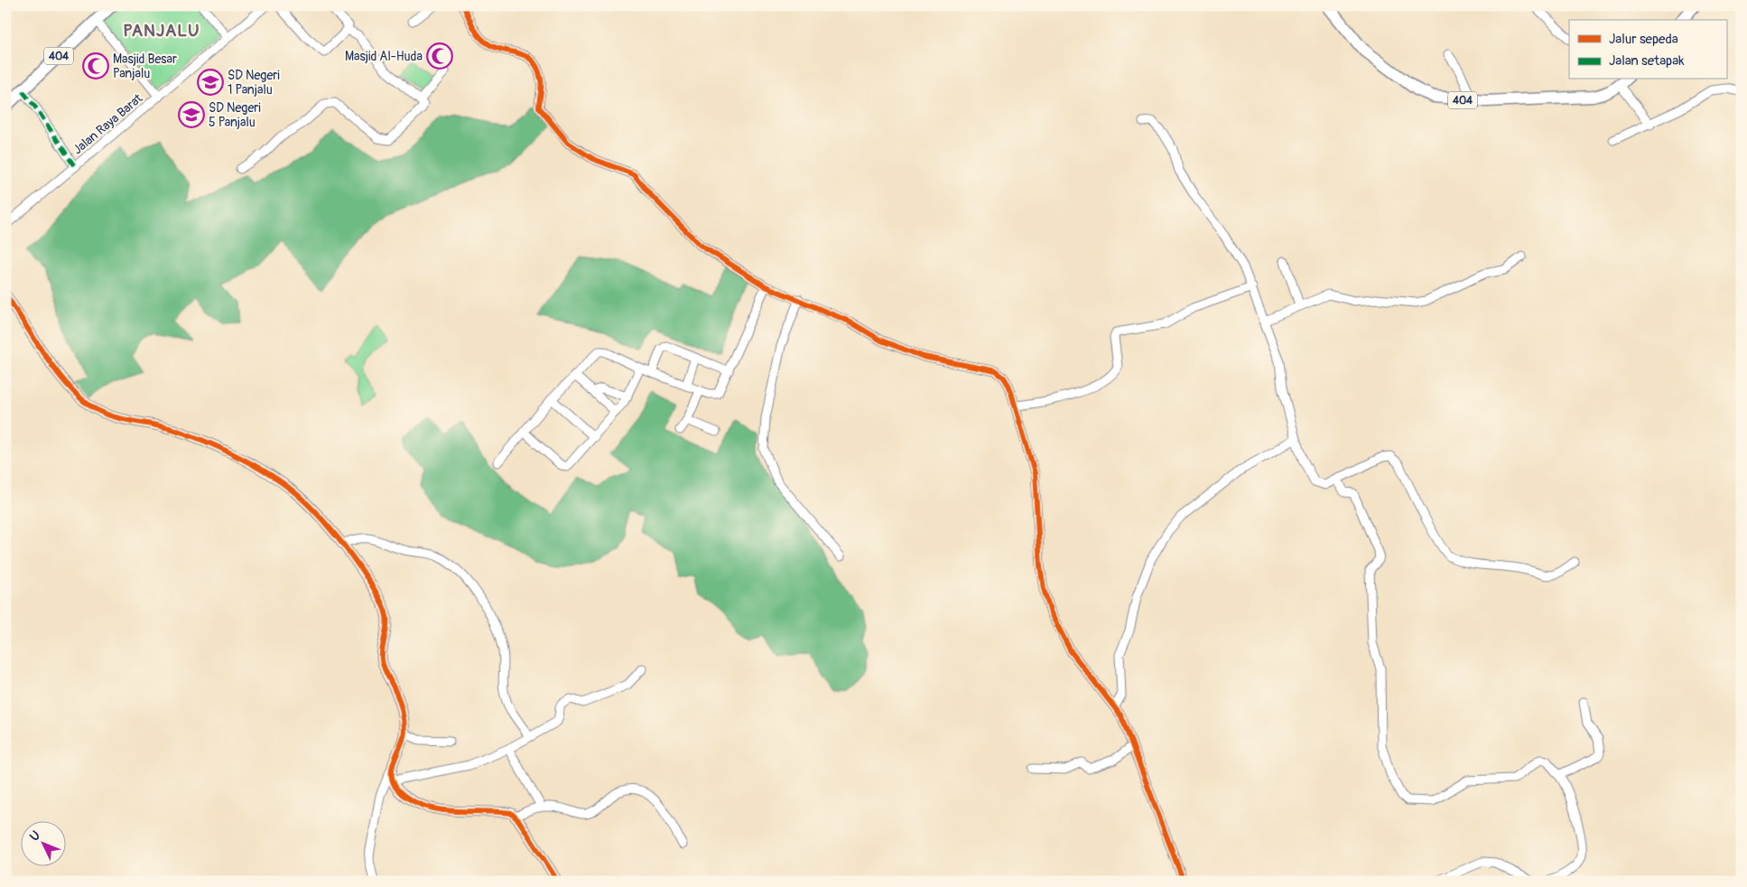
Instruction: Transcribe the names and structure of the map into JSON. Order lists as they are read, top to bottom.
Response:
{
  "streets": {
    "main road": ["404"],
    "street": ["Jalan Raya Barat"]
  },
  "districts": ["PANJALU"],
  "places": {
    "mosque": ["Masjid Al-Huda", "Masjid Besar Panjalu"],
    "school or university": ["SD Negeri 1 Panjalu", "SD Negeri 5 Panjalu"]
  },
  "legend": ["Jalur sepeda", "Jalan setapak"],
  "north": "top left"
}
